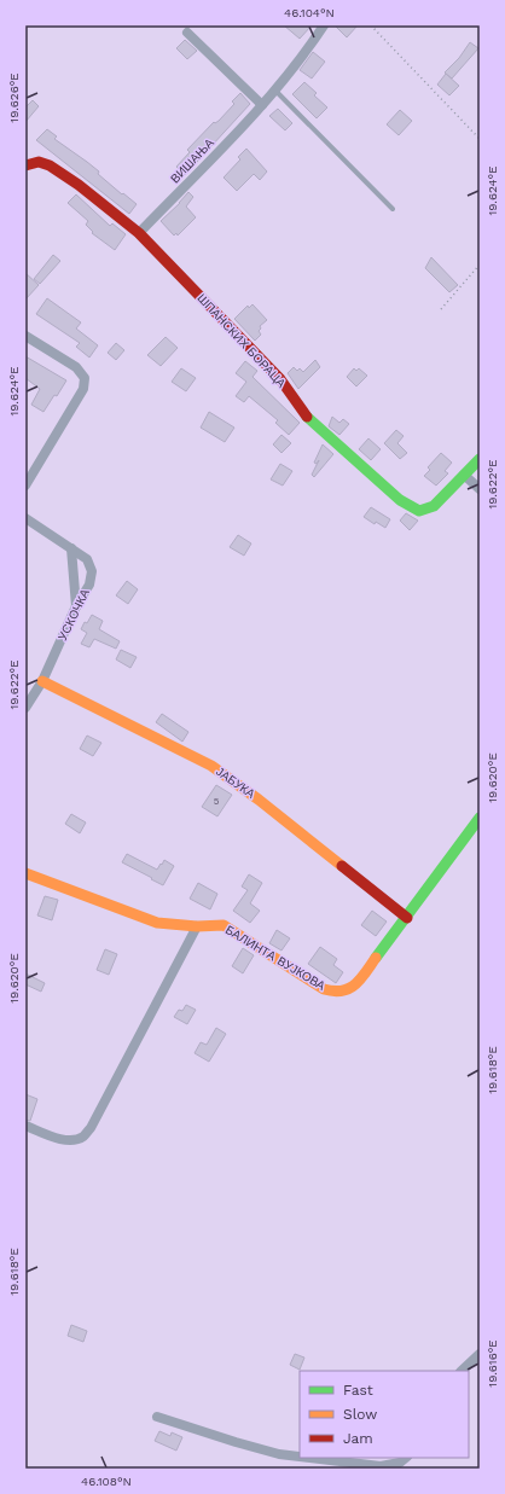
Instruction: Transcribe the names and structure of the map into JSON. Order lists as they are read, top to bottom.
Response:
{
  "streets": {
    "street": [
      "ВИШАЊА",
      "ШПАНСКИХ БОРАЦА",
      "УСКОЧКА",
      "ЈАБУКА",
      "БАЛИНТА ВУЈКОВА"
    ]
  },
  "crossings": [
    ["ВИШАЊА", "ШПАНСКИХ БОРАЦА"],
    ["УСКОЧКА", "ЈАБУКА"],
    ["ЈАБУКА", "БАЛИНТА ВУЈКОВА"]
  ],
  "house_numbers": ["5"],
  "legend": ["Fast", "Slow", "Jam"],
  "coordinates": [
    "46.104°N",
    "19.626°E",
    "19.624°E",
    "19.622°E",
    "19.620°E",
    "19.618°E",
    "19.616°E",
    "46.108°N"
  ]
}
